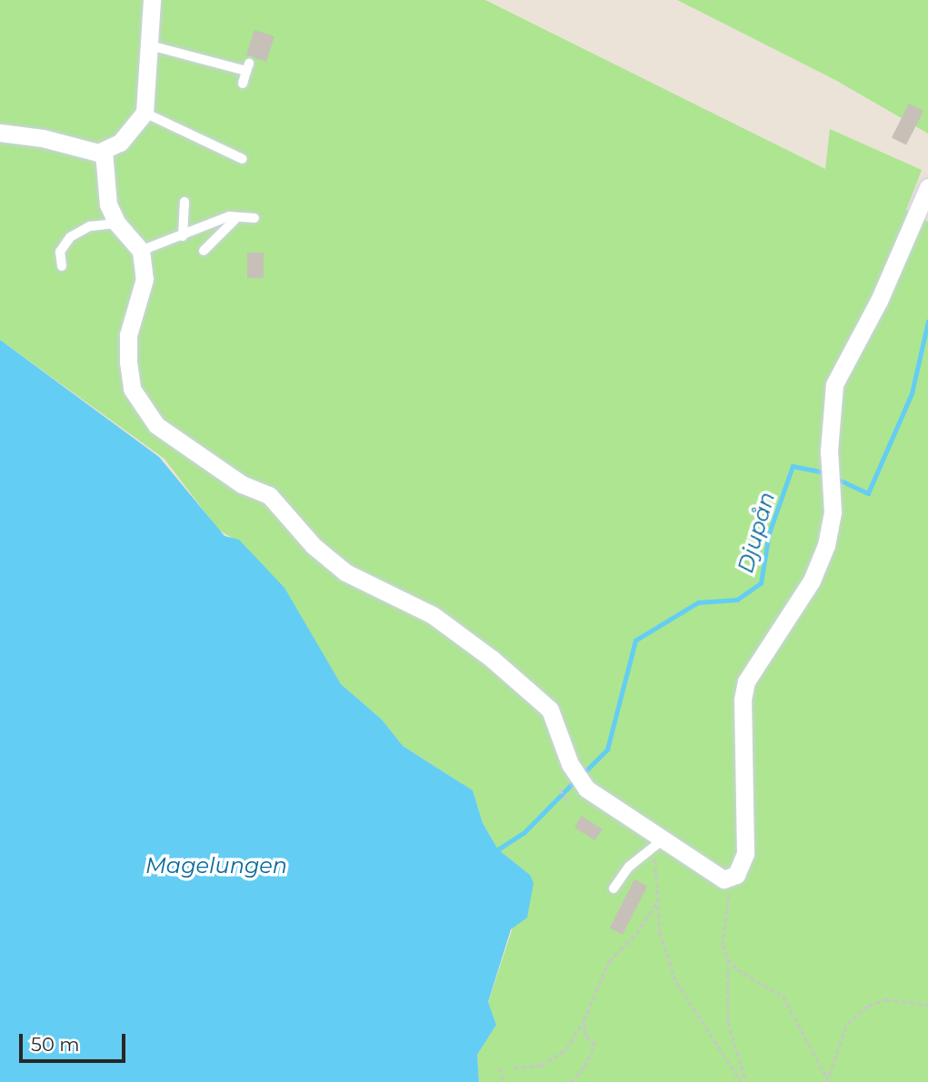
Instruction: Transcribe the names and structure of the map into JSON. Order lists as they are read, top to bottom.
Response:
{
  "water": ["Djupån", "Magelungen"],
  "scale_bar": "50 m"
}
